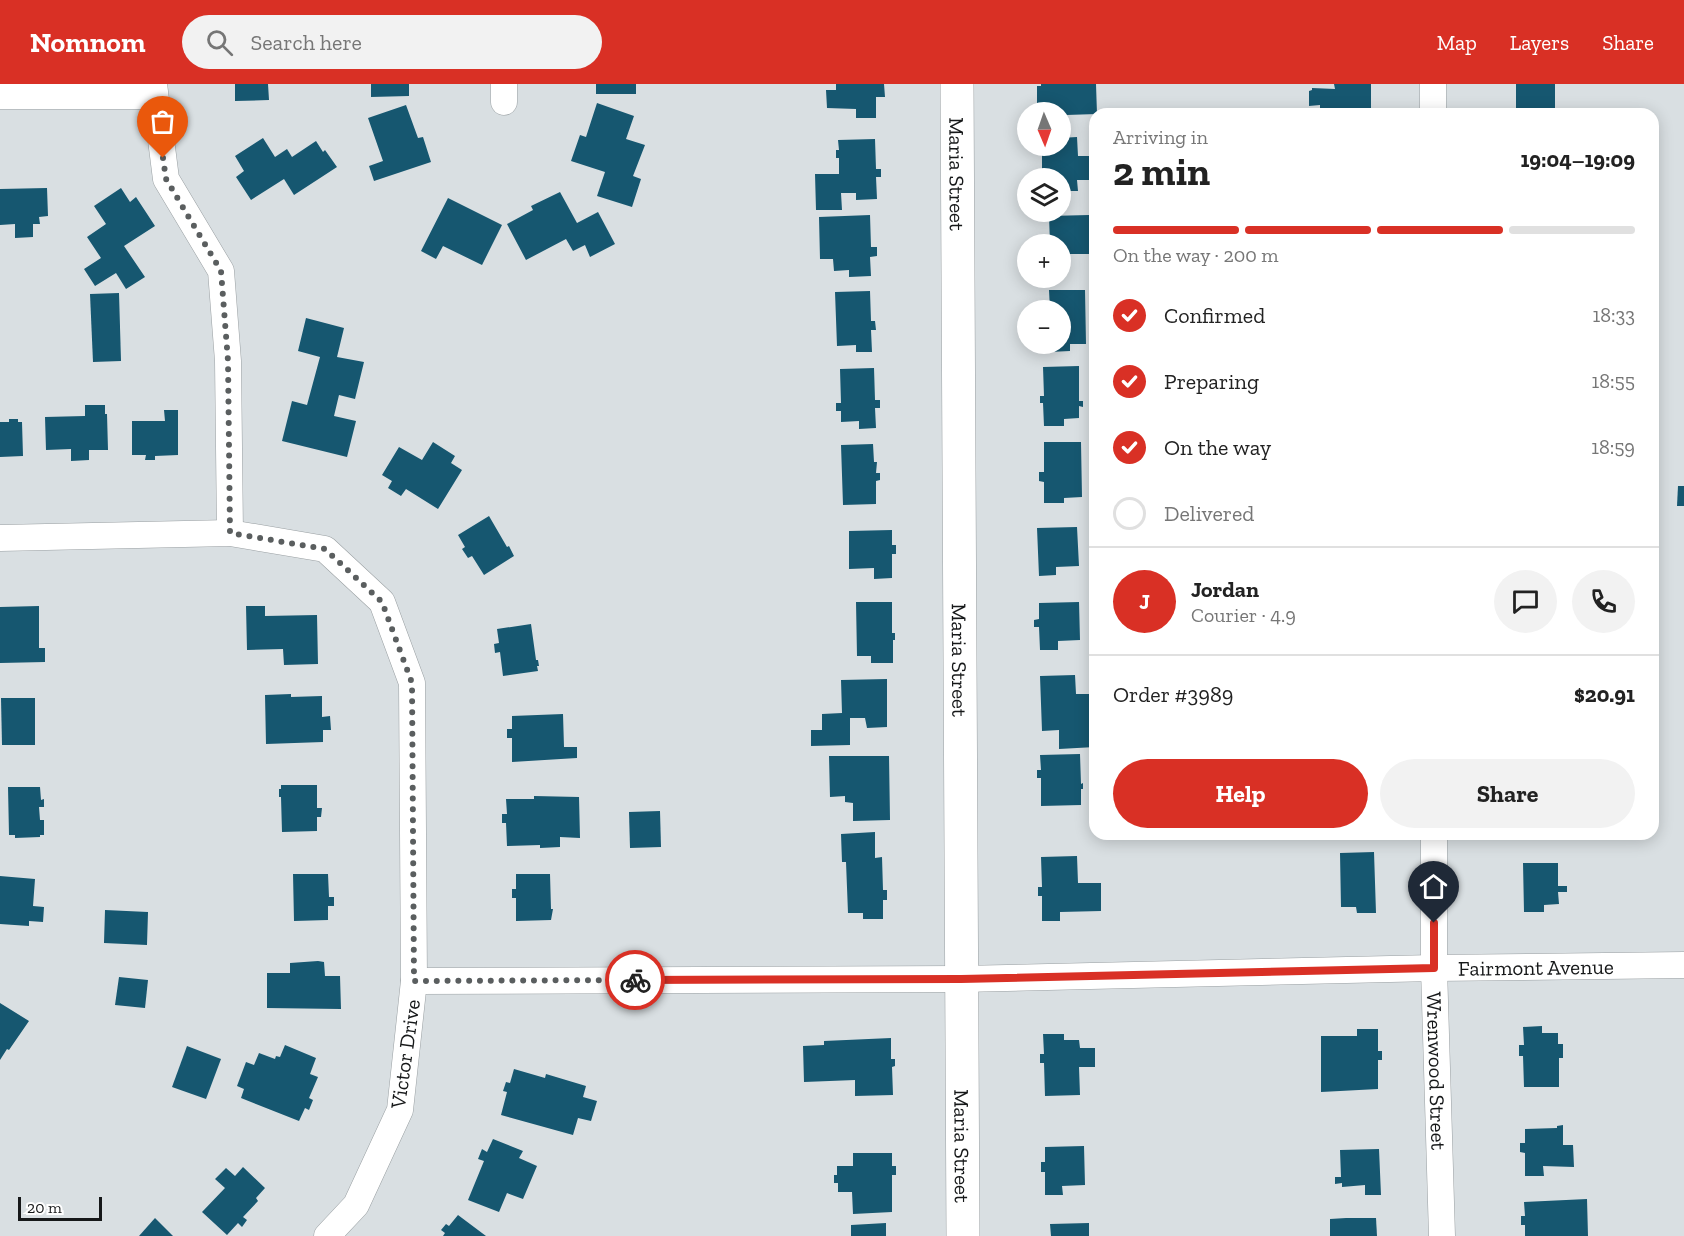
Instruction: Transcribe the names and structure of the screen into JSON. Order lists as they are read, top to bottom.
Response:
{
  "streets": {
    "street": [
      "Maria Street",
      "Fairmont Avenue",
      "Victor Drive",
      "Wrenwood Street"
    ]
  },
  "crossings": [
    ["Maria Street", "Fairmont Avenue"],
    ["Fairmont Avenue", "Victor Drive"],
    ["Fairmont Avenue", "Wrenwood Street"]
  ],
  "scale_bar": "20 m",
  "north": "bottom",
  "page": {
    "header": "Nomnom",
    "search": "Search here",
    "nav": ["Map", "Layers", "Share"],
    "map_buttons": ["+", "−"],
    "heading": ["2 min", "Arriving in", "19:04–19:09"],
    "panel": [
      "Jordan",
      "Courier · 4.9",
      "Order #3989",
      "$20.91"
    ],
    "bar": "On the way · 200 m",
    "list": [
      ["Confirmed", "18:33"],
      ["Preparing", "18:55"],
      ["On the way", "18:59"],
      "Delivered"
    ],
    "round": "J",
    "buttons": ["Help", "Share"],
    "scale": "20 m"
  }
}
